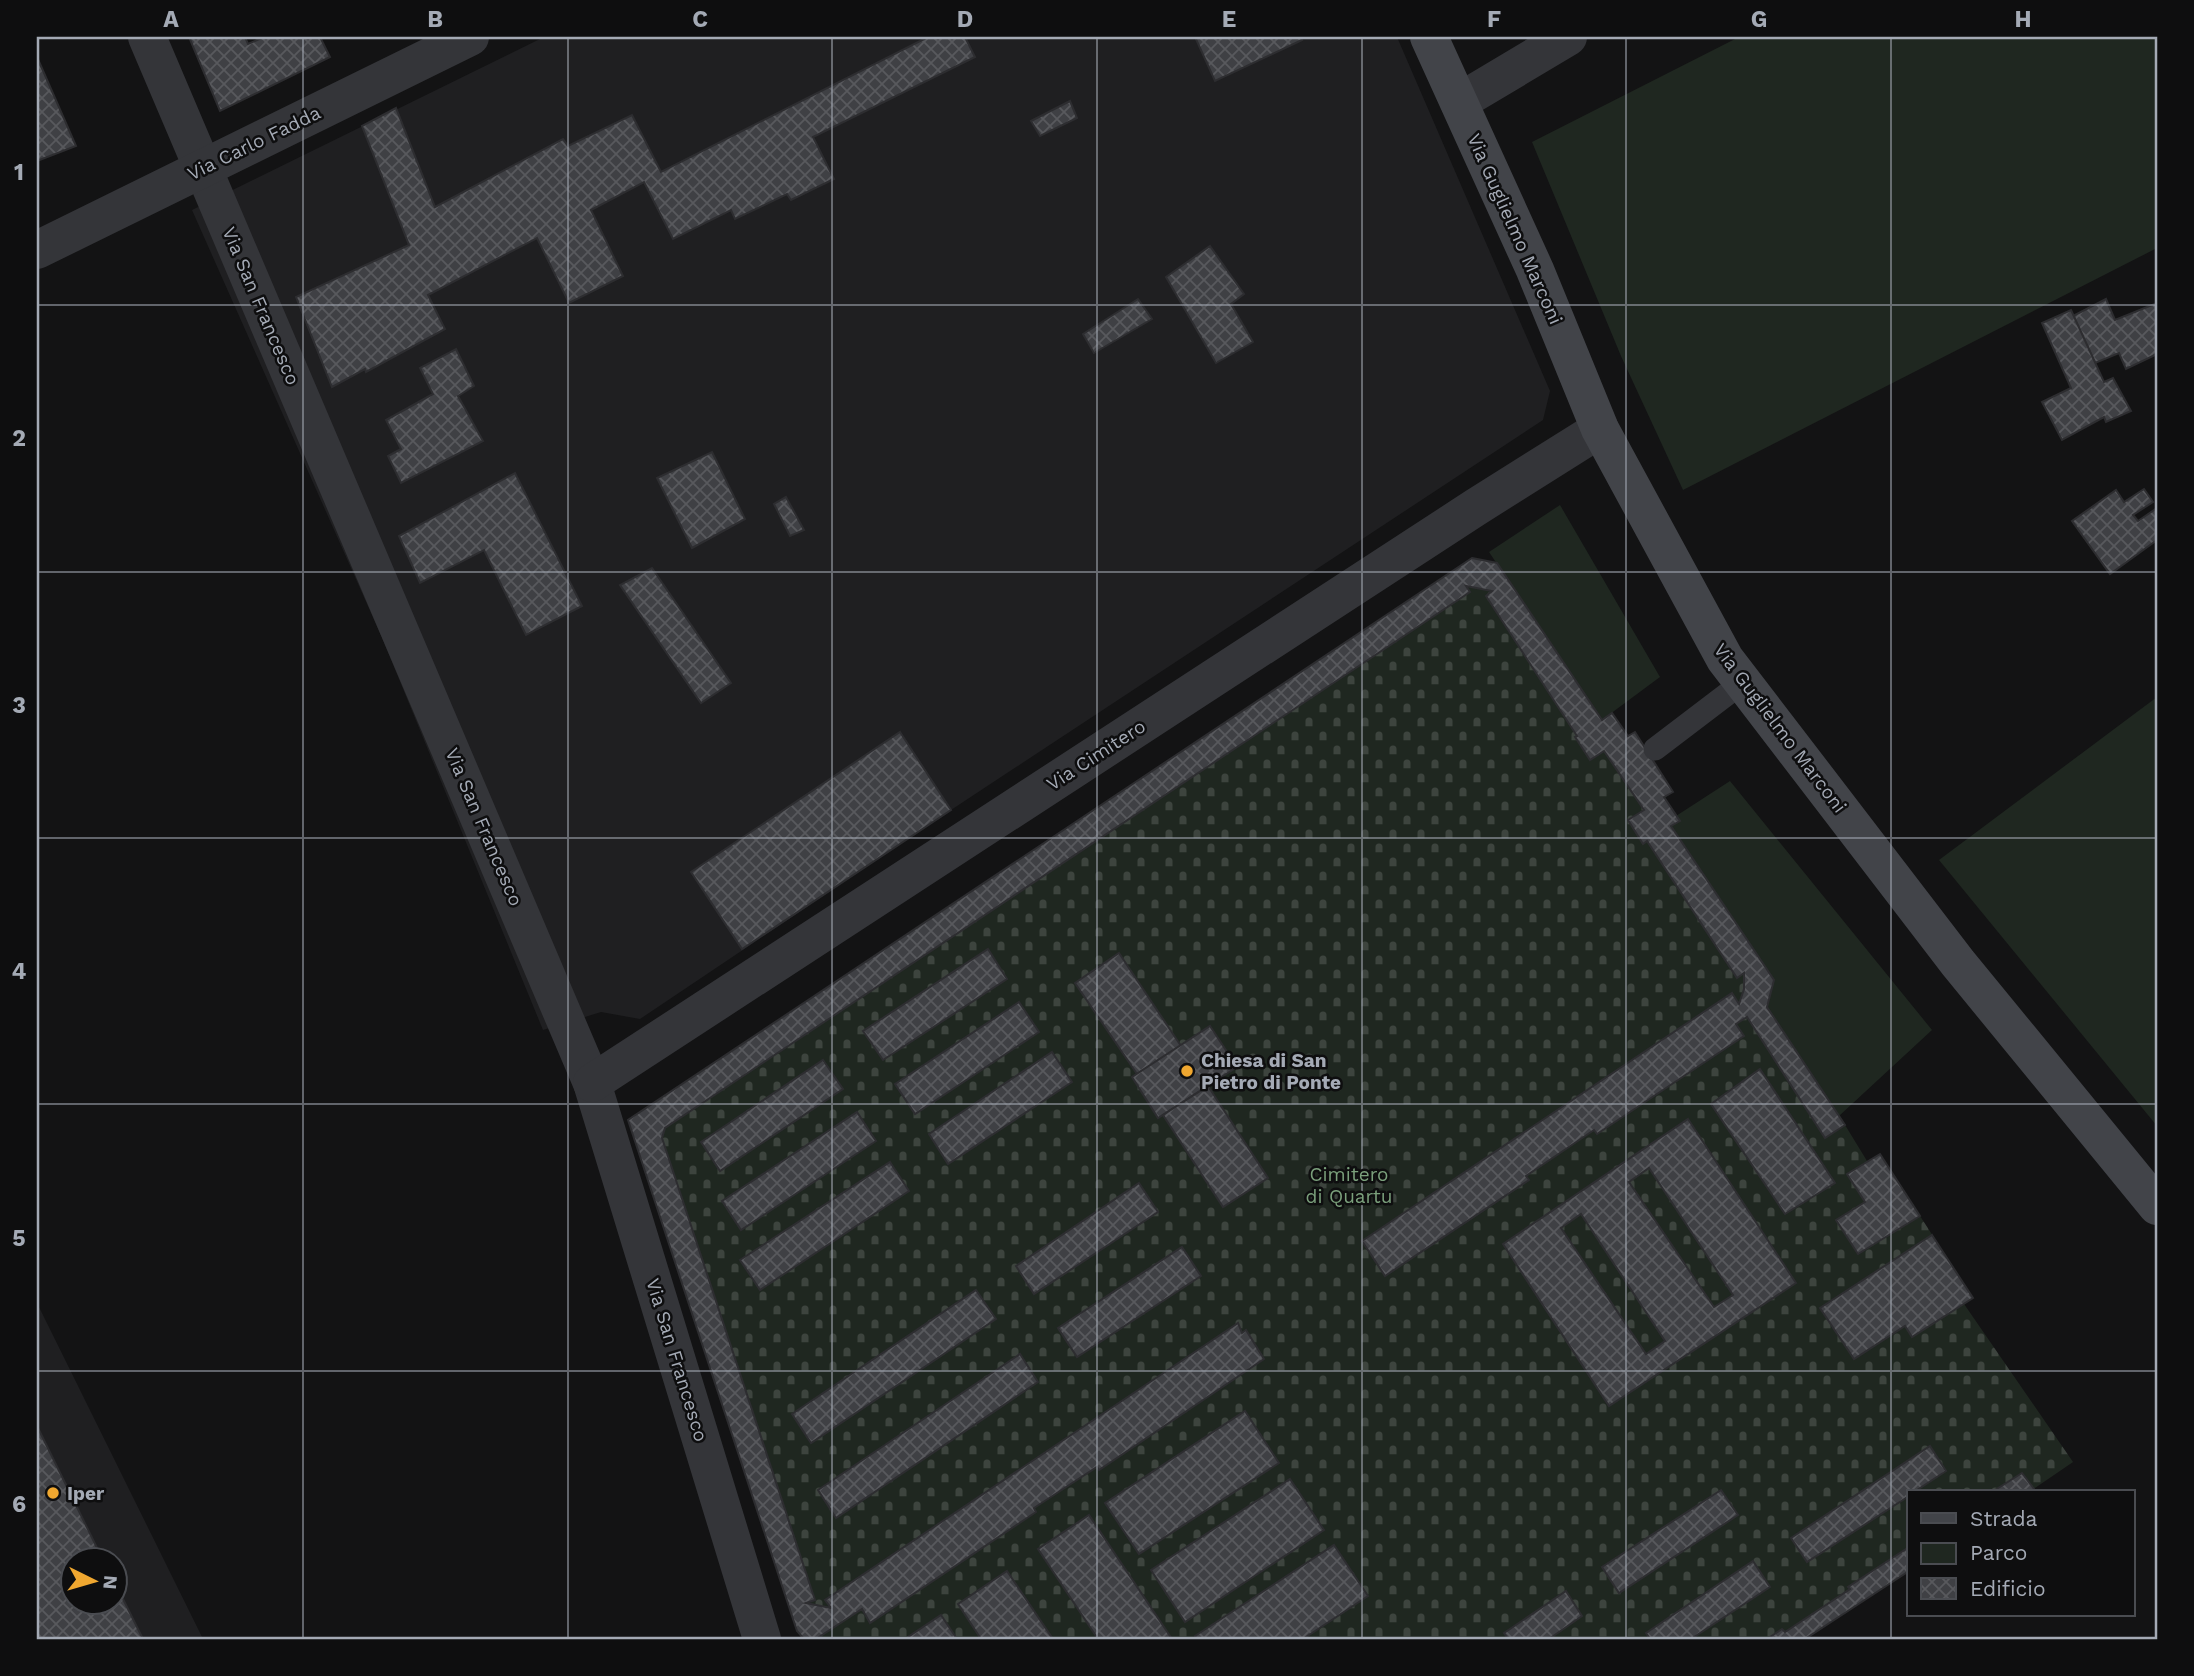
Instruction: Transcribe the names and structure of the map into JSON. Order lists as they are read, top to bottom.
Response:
{
  "streets": {
    "main road": ["Via Guglielmo Marconi"],
    "street": ["Via Carlo Fadda", "Via San Francesco", "Via Cimitero"]
  },
  "crossings": [
    ["Via Carlo Fadda", "Via San Francesco"],
    ["Via Guglielmo Marconi", "Via Cimitero"],
    ["Via San Francesco", "Via Cimitero"]
  ],
  "parks": ["Cimitero di Quartu"],
  "places": ["Chiesa di San Pietro di Ponte", "Iper"],
  "legend": ["Strada", "Parco", "Edificio"],
  "north": "right",
  "grid": {
    "columns": [
      "A",
      "B",
      "C",
      "D",
      "E",
      "F",
      "G",
      "H"
    ],
    "rows": [
      "1",
      "2",
      "3",
      "4",
      "5",
      "6"
    ]
  }
}
